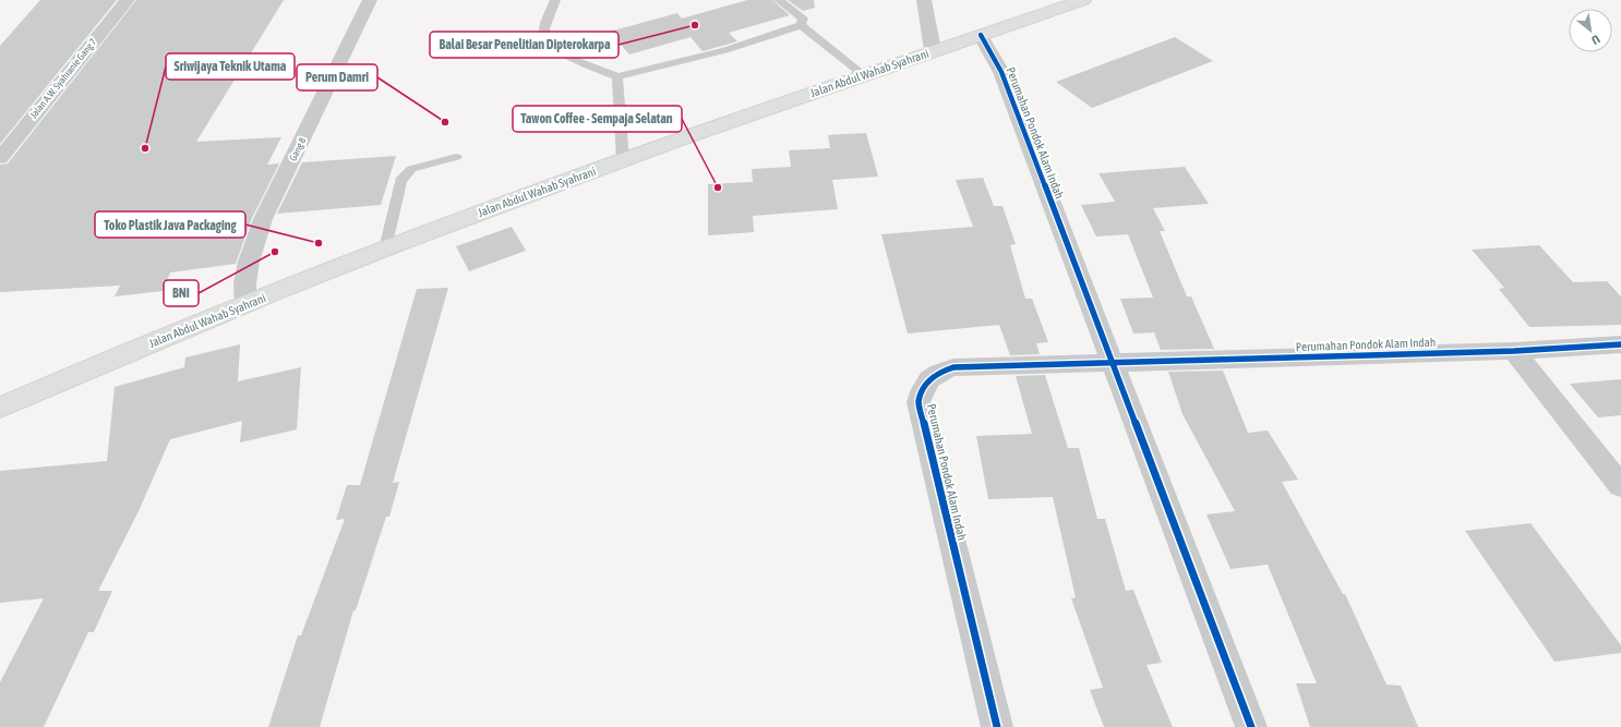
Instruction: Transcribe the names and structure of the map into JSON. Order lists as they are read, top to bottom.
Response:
{
  "streets": {
    "highway": ["Jalan Abdul Wahab Syahrani"],
    "street": ["Jalan A.W. Syahranie Gang 7", "Perumahan Pondok Alam Indah", "Gang 8"]
  },
  "crossings": [
    ["Jalan Abdul Wahab Syahrani", "Perumahan Pondok Alam Indah"],
    ["Jalan Abdul Wahab Syahrani", "Gang 8"]
  ],
  "places": [
    "Balai Besar Penelitian Dipterokarpa",
    "Perum Damri",
    "Sriwijaya Teknik Utama",
    "Tawon Coffee - Sempaja Selatan",
    "Toko Plastik Java Packaging",
    "BNI"
  ],
  "north": "bottom right"
}
